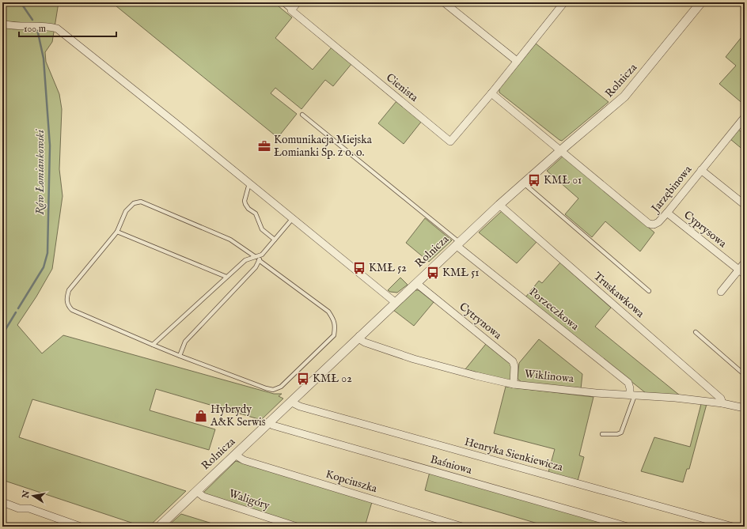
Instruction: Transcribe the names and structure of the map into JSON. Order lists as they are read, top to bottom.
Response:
{
  "streets": {
    "street": [
      "Rolnicza",
      "Cienista",
      "Jarzębinowa",
      "Cyprysowa",
      "Truskawkowa",
      "Porzeczkowa",
      "Cytrynowa",
      "Wiklinowa",
      "Henryka Sienkiewicza",
      "Baśniowa",
      "Kopciuszka",
      "Waligóry"
    ]
  },
  "crossings": [
    ["Rolnicza", "Jarzębinowa"],
    ["Rolnicza", "Truskawkowa"],
    ["Rolnicza", "Porzeczkowa"],
    ["Rolnicza", "Cytrynowa"],
    ["Rolnicza", "Wiklinowa"],
    ["Rolnicza", "Henryka Sienkiewicza"],
    ["Rolnicza", "Baśniowa"],
    ["Rolnicza", "Kopciuszka"],
    ["Rolnicza", "Waligóry"],
    ["Jarzębinowa", "Cyprysowa"],
    ["Truskawkowa", "Wiklinowa"],
    ["Porzeczkowa", "Wiklinowa"],
    ["Cytrynowa", "Wiklinowa"]
  ],
  "water": ["Rów Łomiankowski"],
  "places": {
    "office": ["Komunikacja Miejska Łomianki Sp. z o. o."],
    "bus stop": [
      "KMŁ 01",
      "KMŁ 52",
      "KMŁ 51",
      "KMŁ 02"
    ],
    "shop": ["Hybrydy A&K Serwis"]
  },
  "scale_bar": "100 m",
  "north": "left"
}
